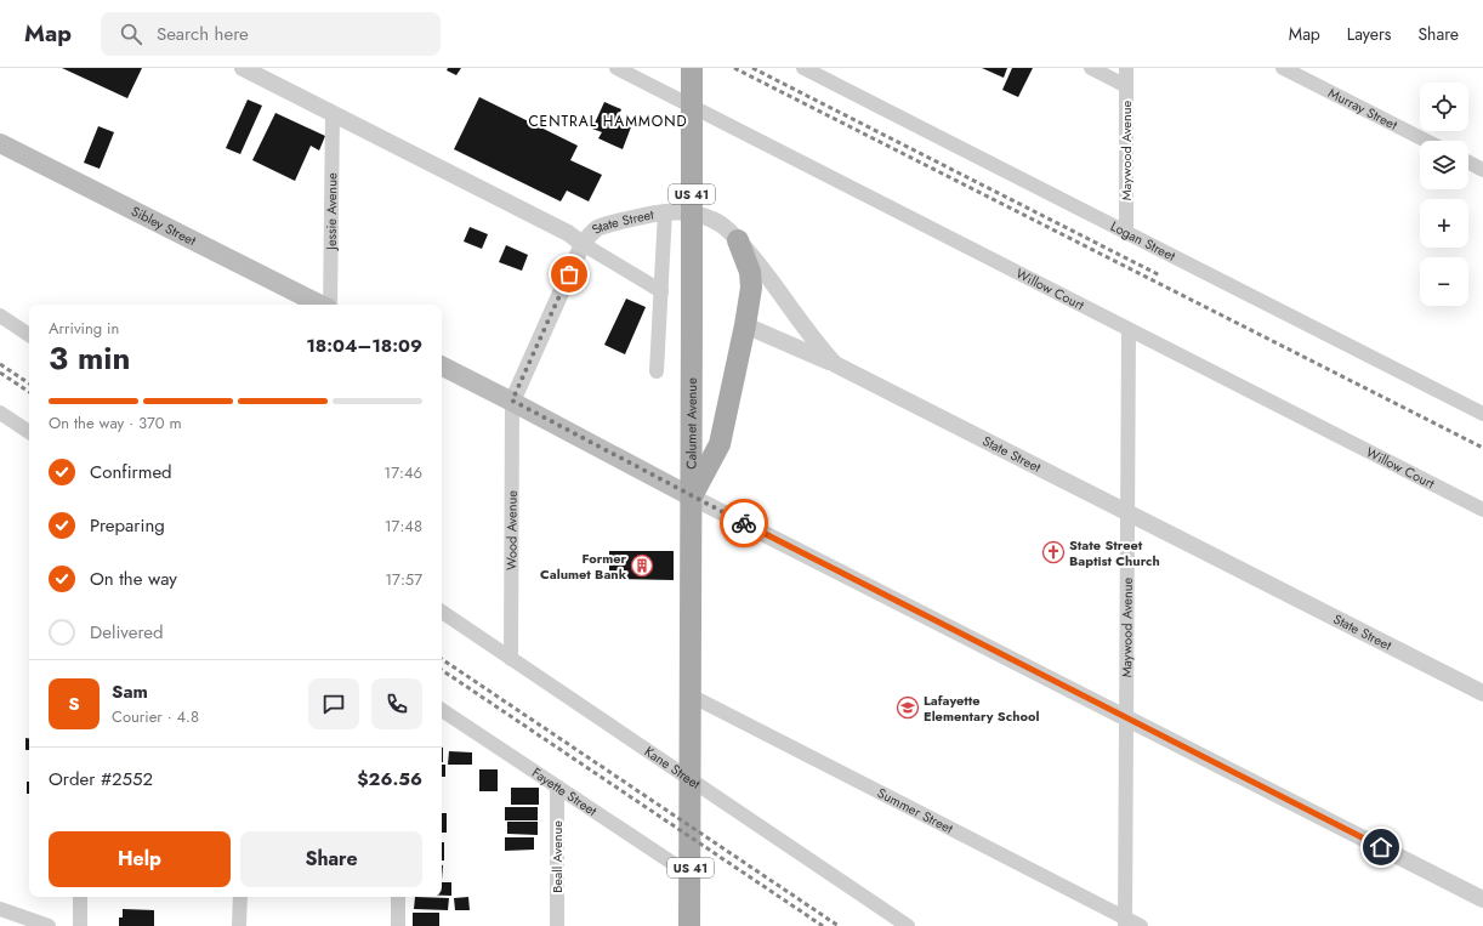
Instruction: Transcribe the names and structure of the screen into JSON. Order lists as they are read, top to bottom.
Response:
{
  "streets": {
    "main road": ["US 41", "Sibley Street", "Calumet Avenue"],
    "street": [
      "Murray Street",
      "Maywood Avenue",
      "Jessie Avenue",
      "State Street",
      "Logan Street",
      "Willow Court",
      "Wood Avenue",
      "Kane Street",
      "Fayette Street",
      "Summer Street",
      "Beall Avenue"
    ]
  },
  "crossings": [
    ["Maywood Avenue", "State Street"],
    ["Maywood Avenue", "Logan Street"],
    ["Maywood Avenue", "Willow Court"],
    ["Maywood Avenue", "Summer Street"],
    ["Jessie Avenue", "State Street"],
    ["Calumet Avenue", "Kane Street"],
    ["Calumet Avenue", "Fayette Street"],
    ["Calumet Avenue", "Summer Street"],
    ["Wood Avenue", "Kane Street"],
    ["Fayette Street", "Beall Avenue"]
  ],
  "districts": ["CENTRAL HAMMOND"],
  "places": {
    "church": ["State Street Baptist Church"],
    "building": ["Former Calumet Bank"],
    "school or university": ["Lafayette Elementary School"]
  },
  "page": {
    "header": "Map",
    "search": "Search here",
    "nav": ["Map", "Layers", "Share"],
    "map_buttons": ["+", "−"],
    "heading": ["3 min", "Arriving in", "18:04–18:09"],
    "panel": [
      "Sam",
      "Courier · 4.8",
      "Order #2552",
      "$26.56"
    ],
    "bar": "On the way · 370 m",
    "list": [
      ["Confirmed", "17:46"],
      ["Preparing", "17:48"],
      ["On the way", "17:57"],
      "Delivered"
    ],
    "round": "S",
    "buttons": ["Help", "Share"]
  }
}
